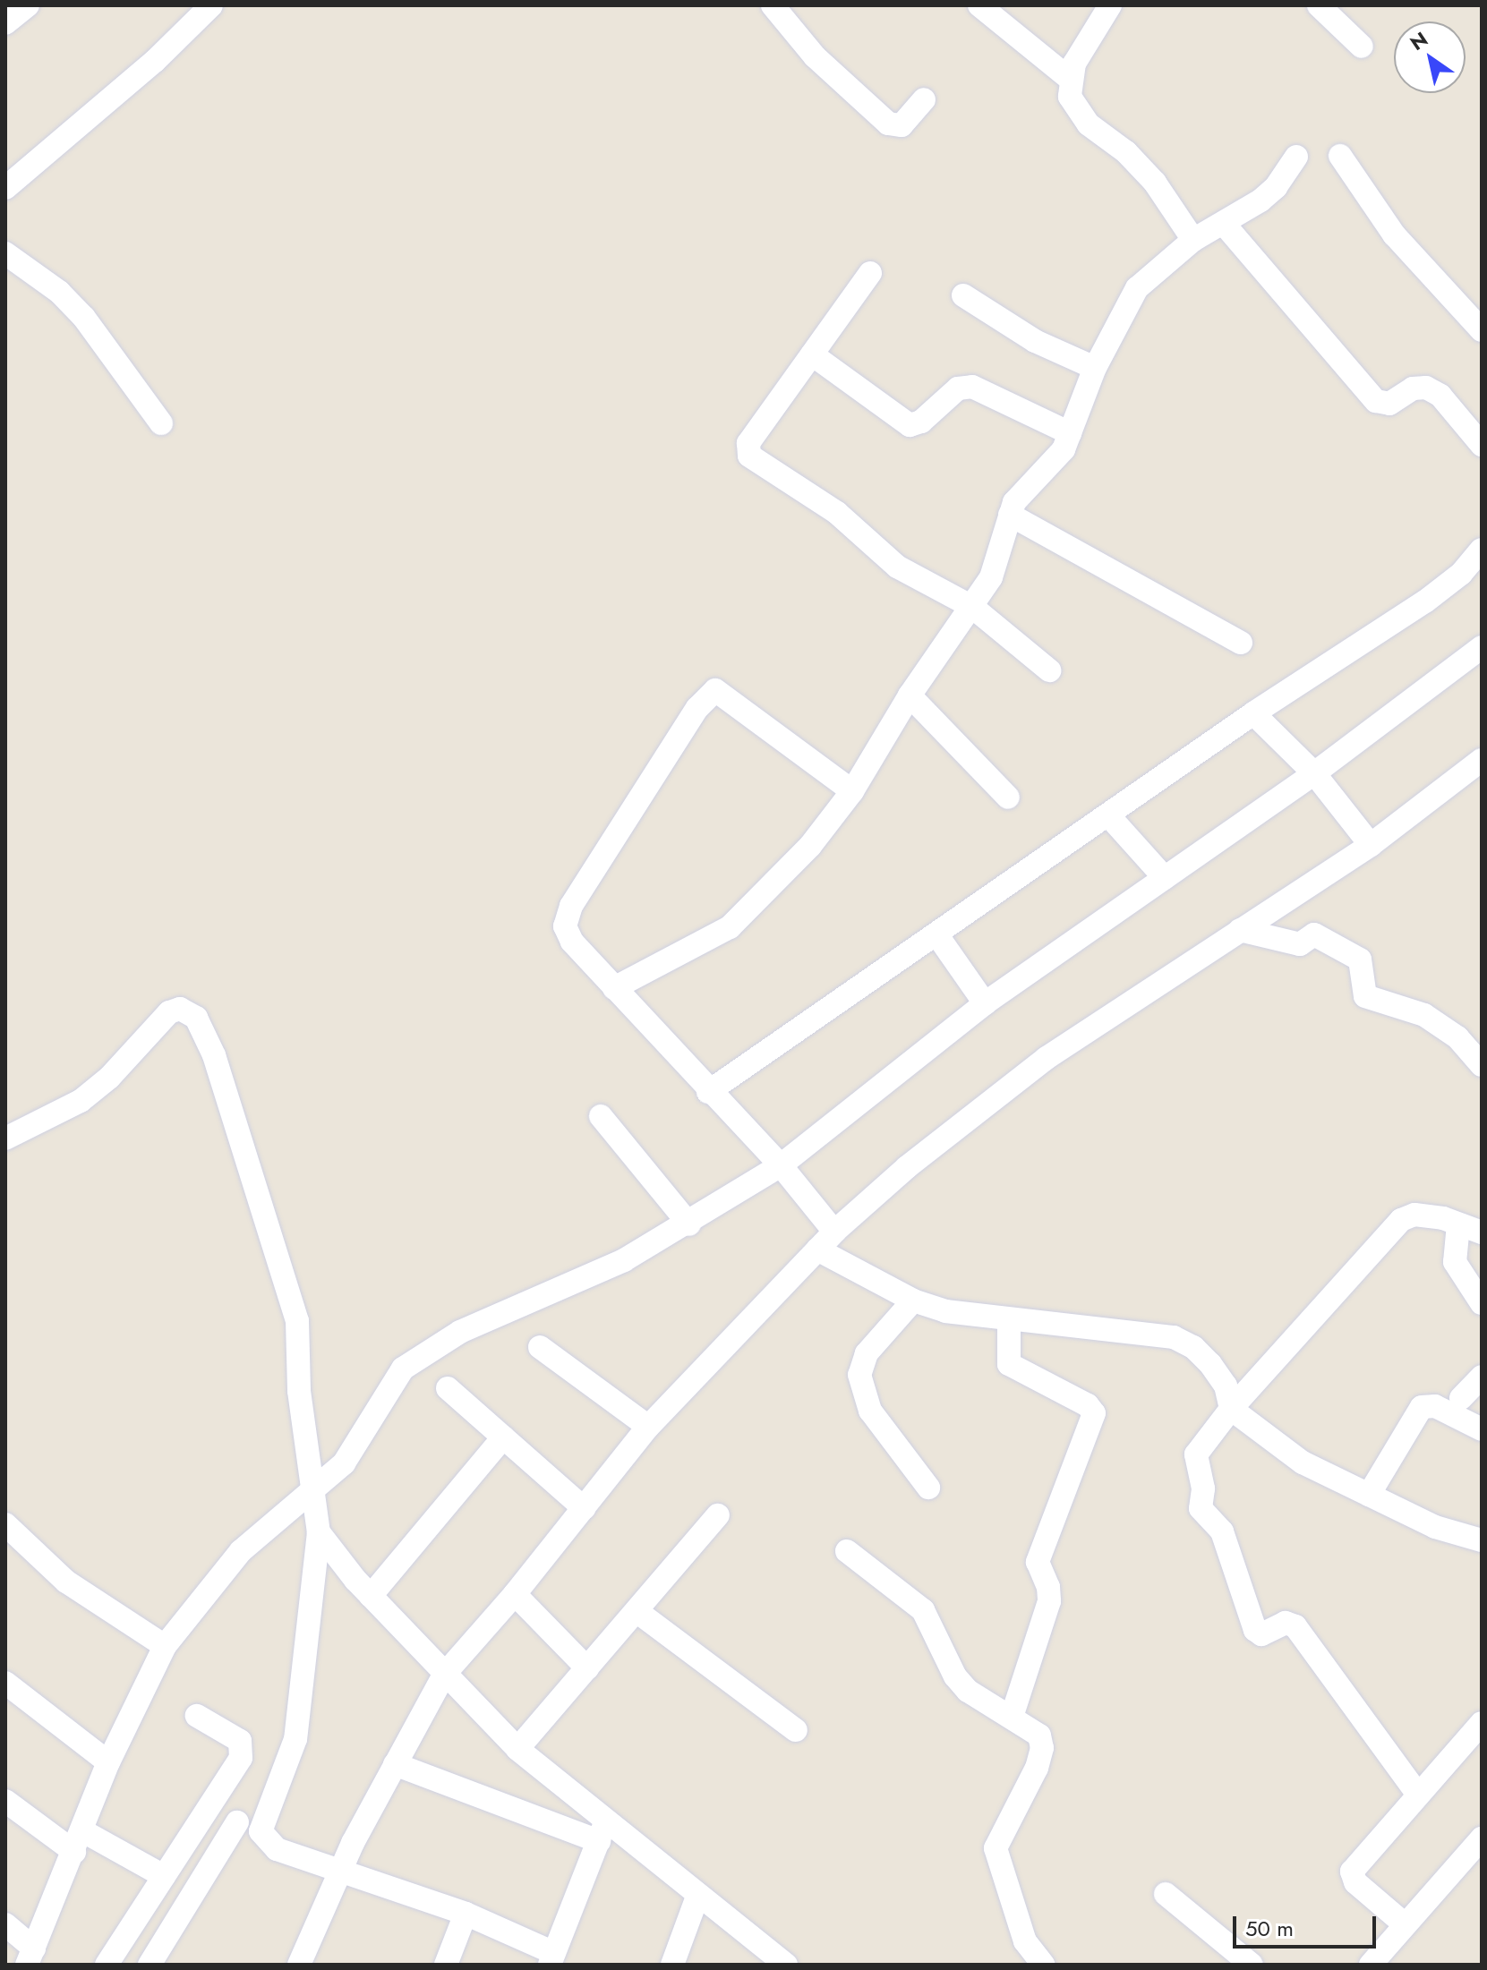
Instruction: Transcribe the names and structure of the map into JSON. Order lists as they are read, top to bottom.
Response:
{
  "scale_bar": "50 m",
  "north": "top left"
}
